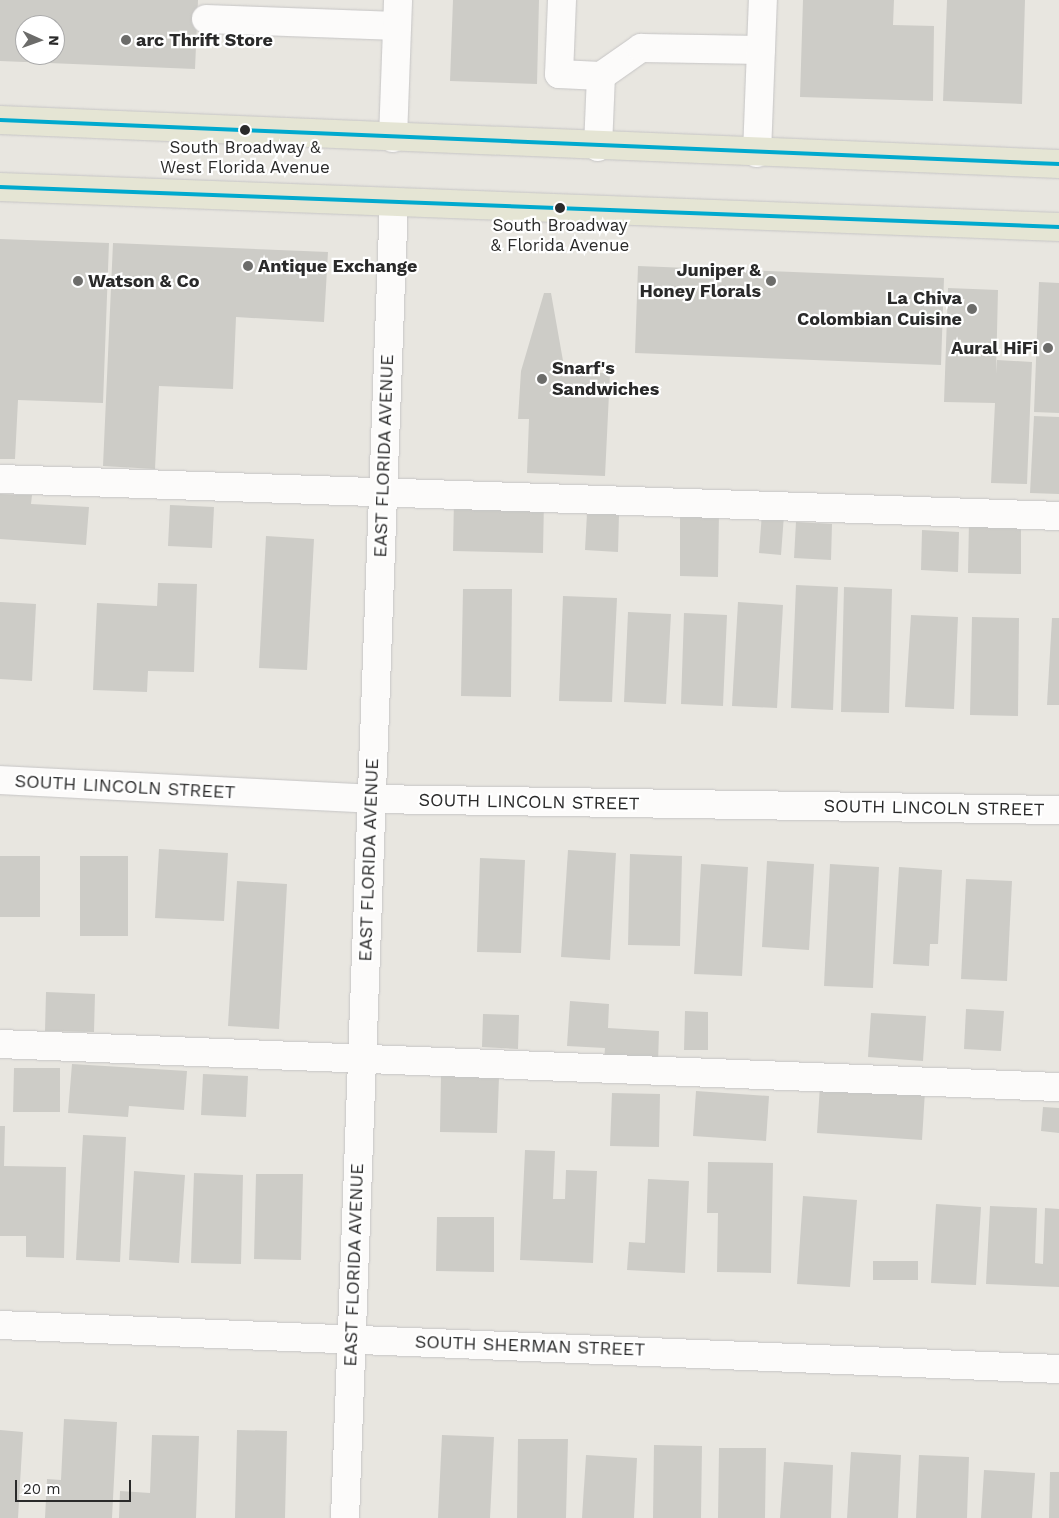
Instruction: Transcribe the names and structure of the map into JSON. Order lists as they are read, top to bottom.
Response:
{
  "streets": {
    "street": ["EAST FLORIDA AVENUE", "SOUTH LINCOLN STREET", "SOUTH SHERMAN STREET"]
  },
  "crossings": [
    ["EAST FLORIDA AVENUE", "SOUTH LINCOLN STREET"],
    ["EAST FLORIDA AVENUE", "SOUTH SHERMAN STREET"]
  ],
  "places": [
    "arc Thrift Store",
    "South Broadway & West Florida Avenue",
    "South Broadway & Florida Avenue",
    "Antique Exchange",
    "Watson & Co",
    "Juniper & Honey Florals",
    "La Chiva Colombian Cuisine",
    "Aural HiFi",
    "Snarf's Sandwiches"
  ],
  "scale_bar": "20 m",
  "north": "right"
}
